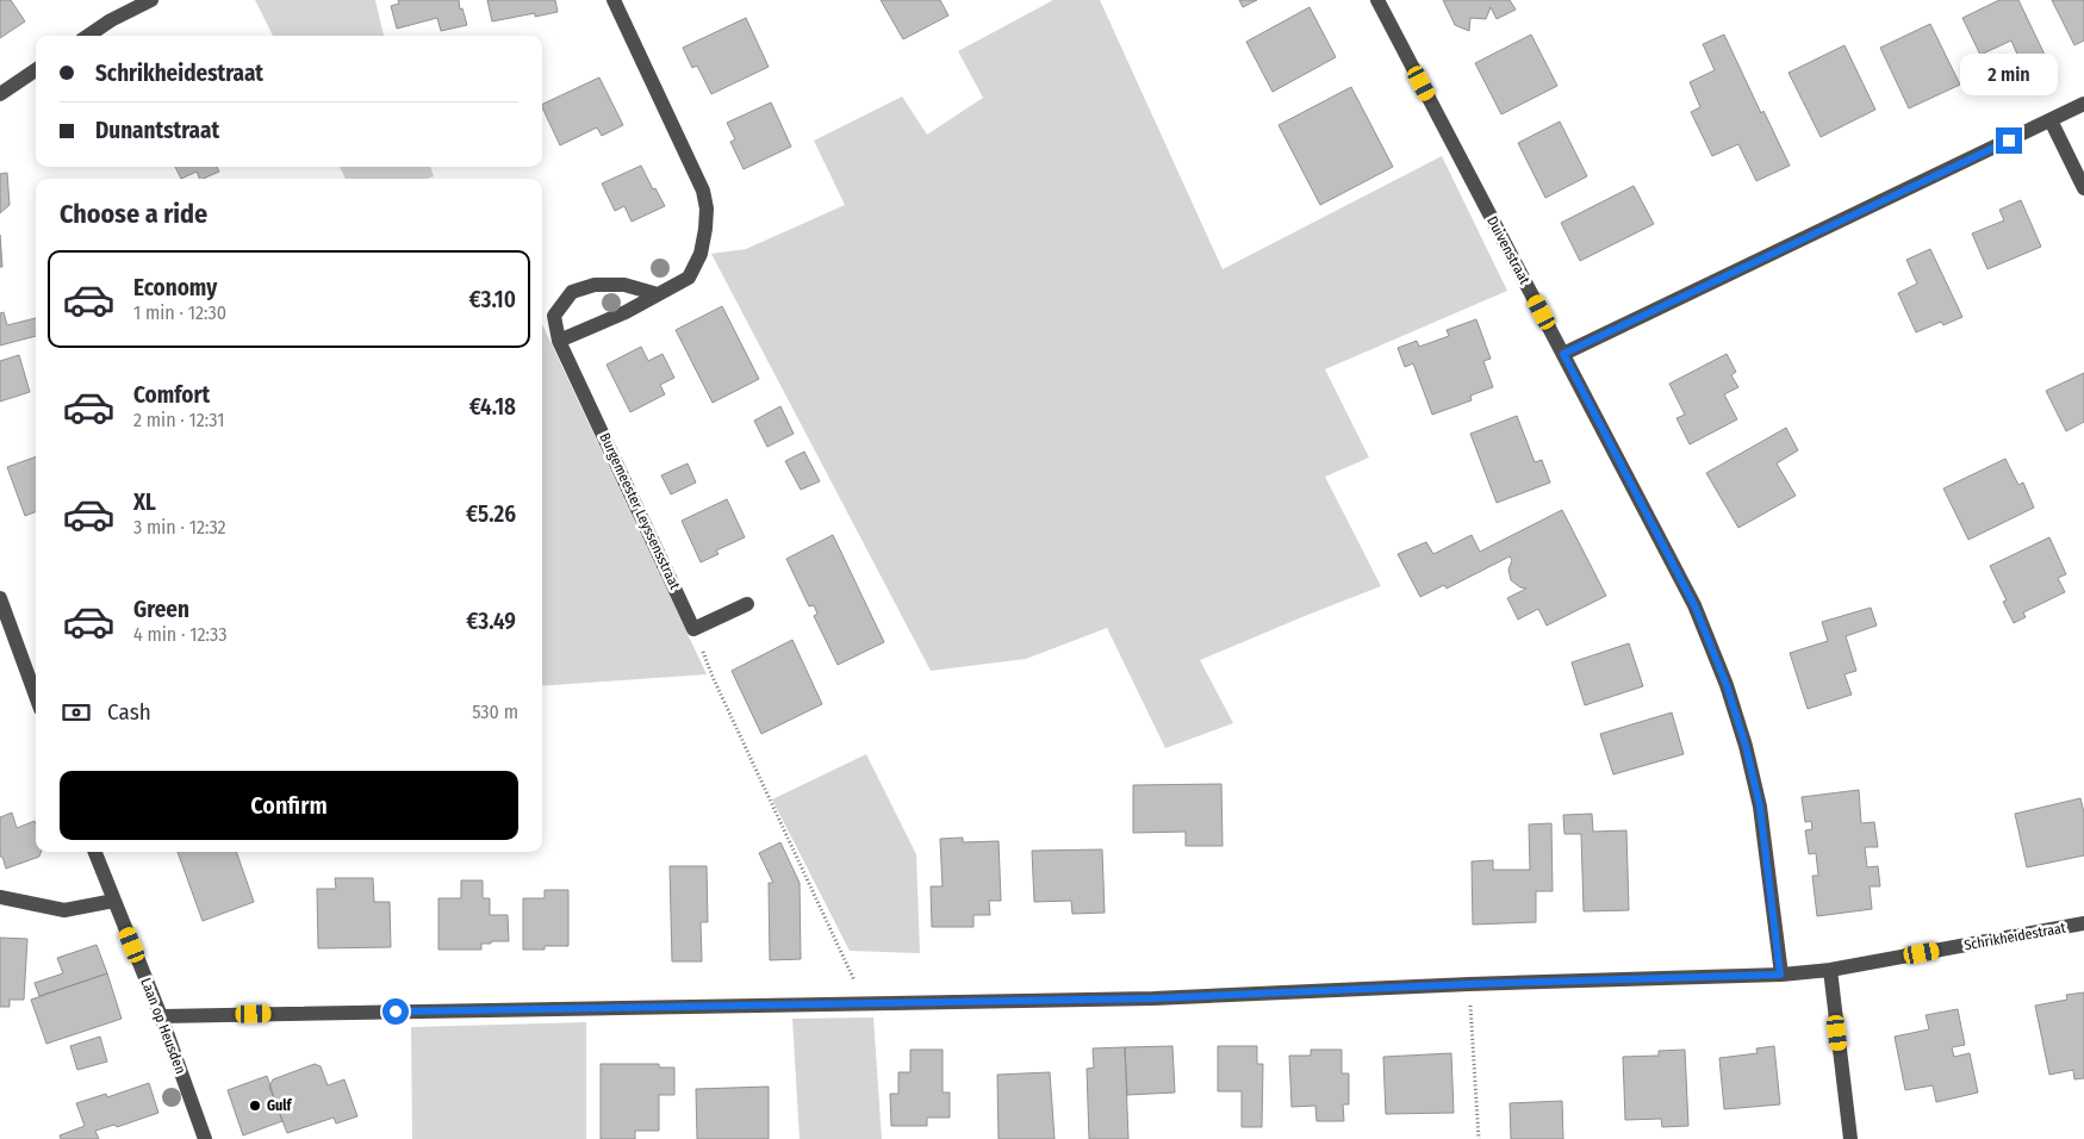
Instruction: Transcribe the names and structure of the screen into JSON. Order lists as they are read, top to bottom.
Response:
{
  "streets": {
    "street": [
      "Duivenstraat",
      "Burgemeester Leyssensstraat",
      "Schrikheidestraat",
      "Laan op Heusden"
    ]
  },
  "crossings": [
    ["Duivenstraat", "Schrikheidestraat"],
    ["Schrikheidestraat", "Laan op Heusden"]
  ],
  "places": ["Gulf"],
  "page": {
    "banner": ["Schrikheidestraat", "Dunantstraat"],
    "bubble": "2 min",
    "heading": "Choose a ride",
    "list": [
      {
        "name": "Economy",
        "note": "1 min · 12:30",
        "value": "€3.10"
      },
      {
        "name": "Comfort",
        "note": "2 min · 12:31",
        "value": "€4.18"
      },
      {
        "name": "XL",
        "note": "3 min · 12:32",
        "value": "€5.26"
      },
      {
        "name": "Green",
        "note": "4 min · 12:33",
        "value": "€3.49"
      }
    ],
    "pay": ["Cash", "530 m"],
    "buttons": "Confirm"
  }
}
